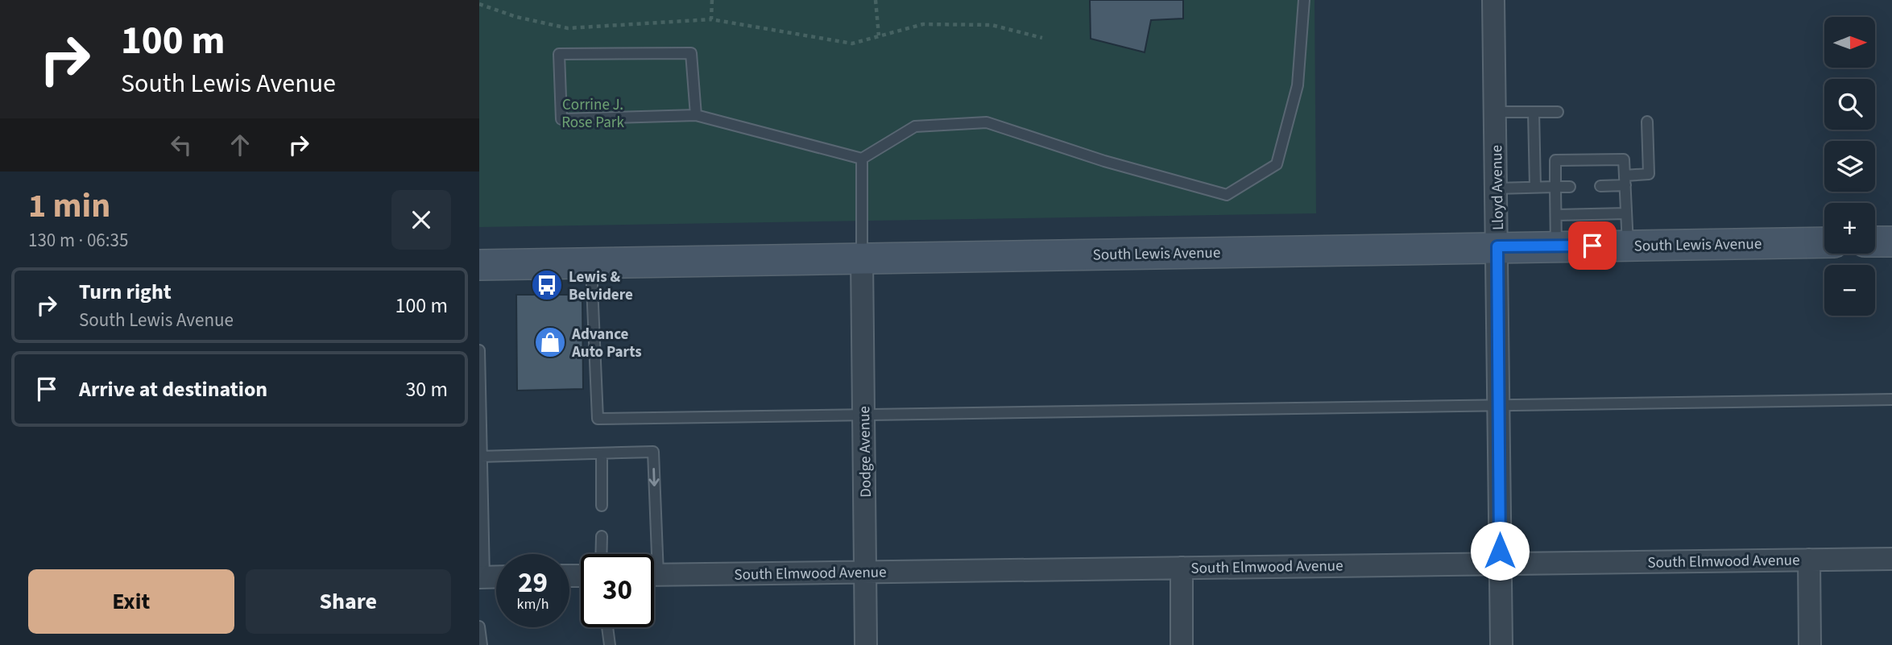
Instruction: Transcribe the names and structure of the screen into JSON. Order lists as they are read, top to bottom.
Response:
{
  "streets": {
    "main road": ["South Lewis Avenue"],
    "street": ["Lloyd Avenue", "Dodge Avenue", "South Elmwood Avenue"]
  },
  "crossings": [
    ["Lloyd Avenue", "South Lewis Avenue"],
    ["Lloyd Avenue", "South Elmwood Avenue"],
    ["South Lewis Avenue", "Dodge Avenue"],
    ["Dodge Avenue", "South Elmwood Avenue"]
  ],
  "parks": ["Corrine J. Rose Park"],
  "places": {
    "bus stop": ["Lewis & Belvidere"],
    "shop": ["Advance Auto Parts"]
  },
  "north": "right",
  "page": {
    "turn": ["100 m", "South Lewis Avenue"],
    "map_buttons": ["+", "−"],
    "heading": ["1 min", "130 m · 06:35"],
    "list": [
      {
        "name": "Turn right",
        "note": "South Lewis Avenue",
        "value": "100 m"
      },
      {
        "name": "Arrive at destination",
        "value": "30 m"
      }
    ],
    "speed": "29 km/h",
    "limit": "30",
    "buttons": ["Exit", "Share"]
  }
}
